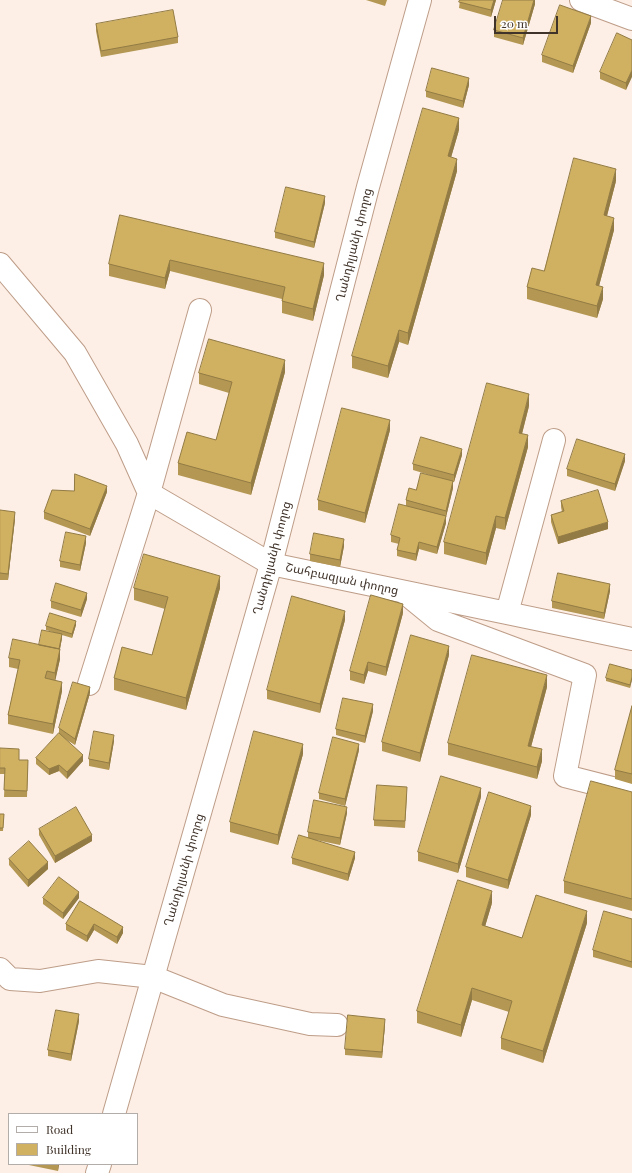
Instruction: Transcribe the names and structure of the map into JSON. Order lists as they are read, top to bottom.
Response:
{
  "streets": {
    "main road": ["Ղանդիլյանի փողոց", "Շահբազյան փողոց"]
  },
  "crossings": [
    ["Ղանդիլյանի փողոց", "Շահբազյան փողոց"]
  ],
  "legend": ["Road", "Building"],
  "scale_bar": "20 m"
}
